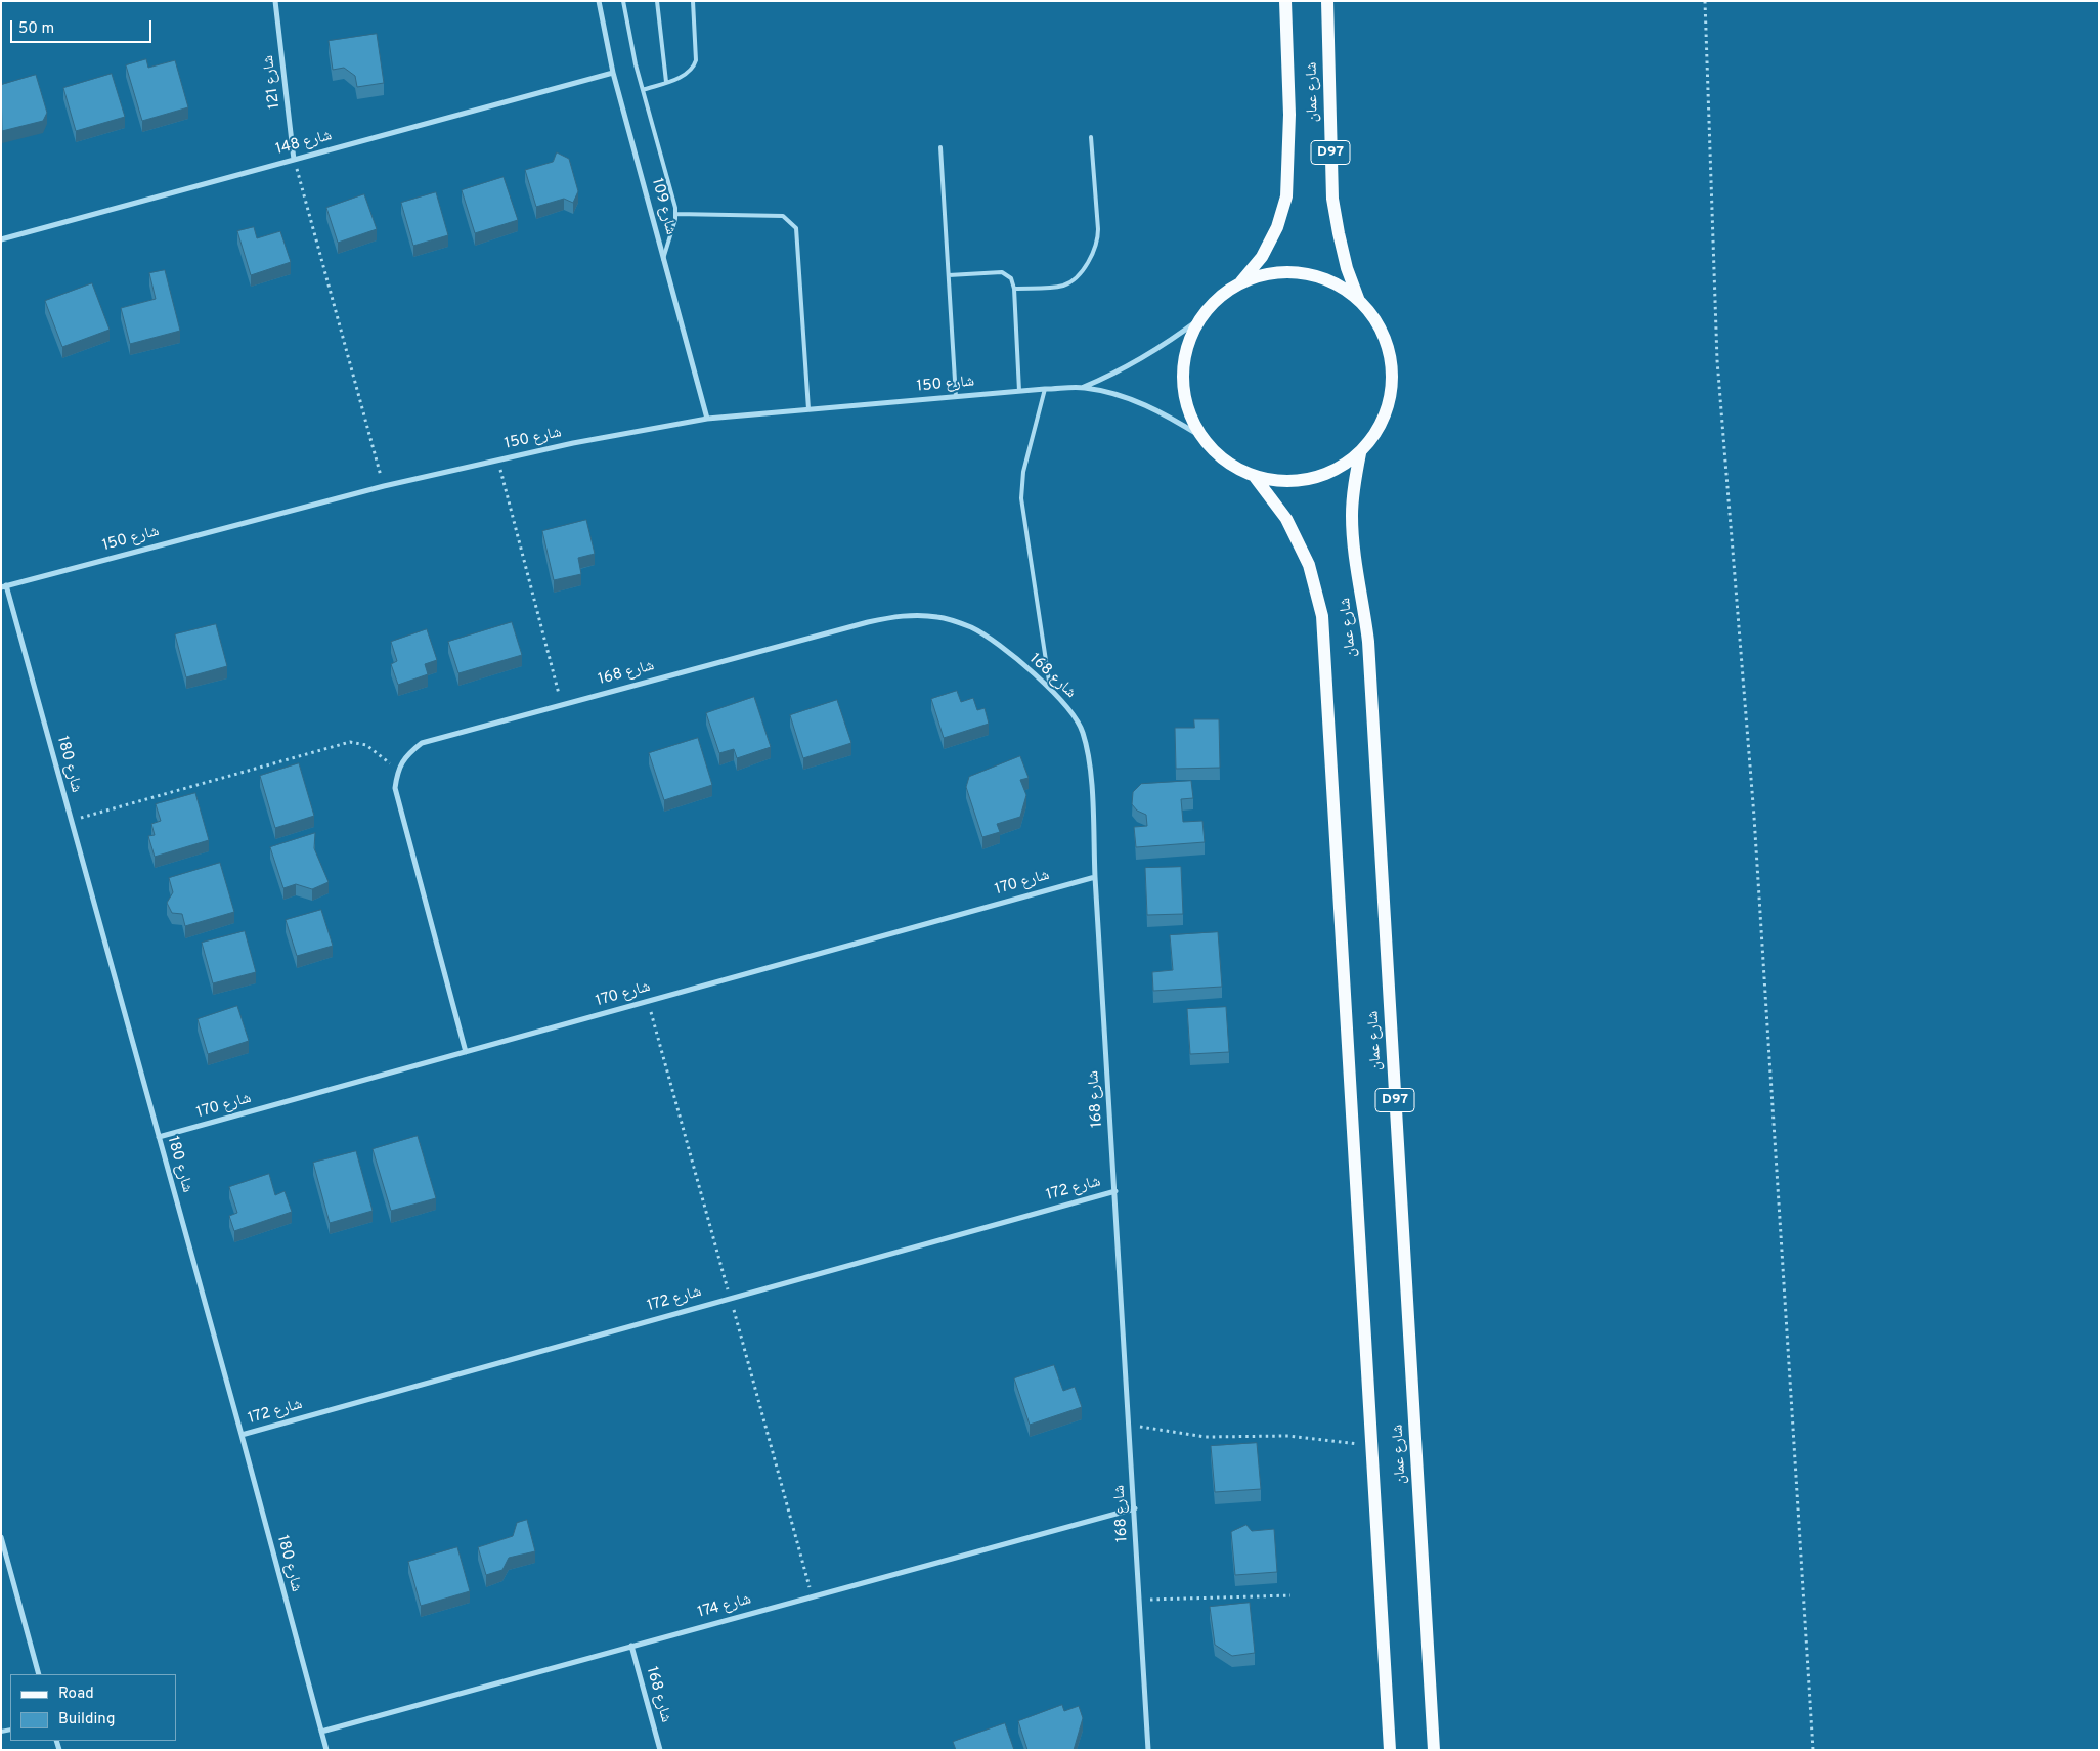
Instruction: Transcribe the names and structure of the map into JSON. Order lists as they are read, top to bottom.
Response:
{
  "streets": {
    "main road": ["شارع عمان", "D97"],
    "street": [
      "شارع 121",
      "شارع 148",
      "شارع 109",
      "شارع 150",
      "شارع 168",
      "شارع 180",
      "شارع 170",
      "شارع 172",
      "شارع 174"
    ]
  },
  "crossings": [
    ["شارع 121", "شارع 148"],
    ["شارع 148", "شارع 109"],
    ["شارع 109", "شارع 150"],
    ["شارع 150", "شارع 180"],
    ["شارع 168", "شارع 170"],
    ["شارع 168", "شارع 172"],
    ["شارع 168", "شارع 174"],
    ["شارع 180", "شارع 170"],
    ["شارع 180", "شارع 172"],
    ["شارع 180", "شارع 174"]
  ],
  "legend": ["Road", "Building"],
  "scale_bar": "50 m"
}
